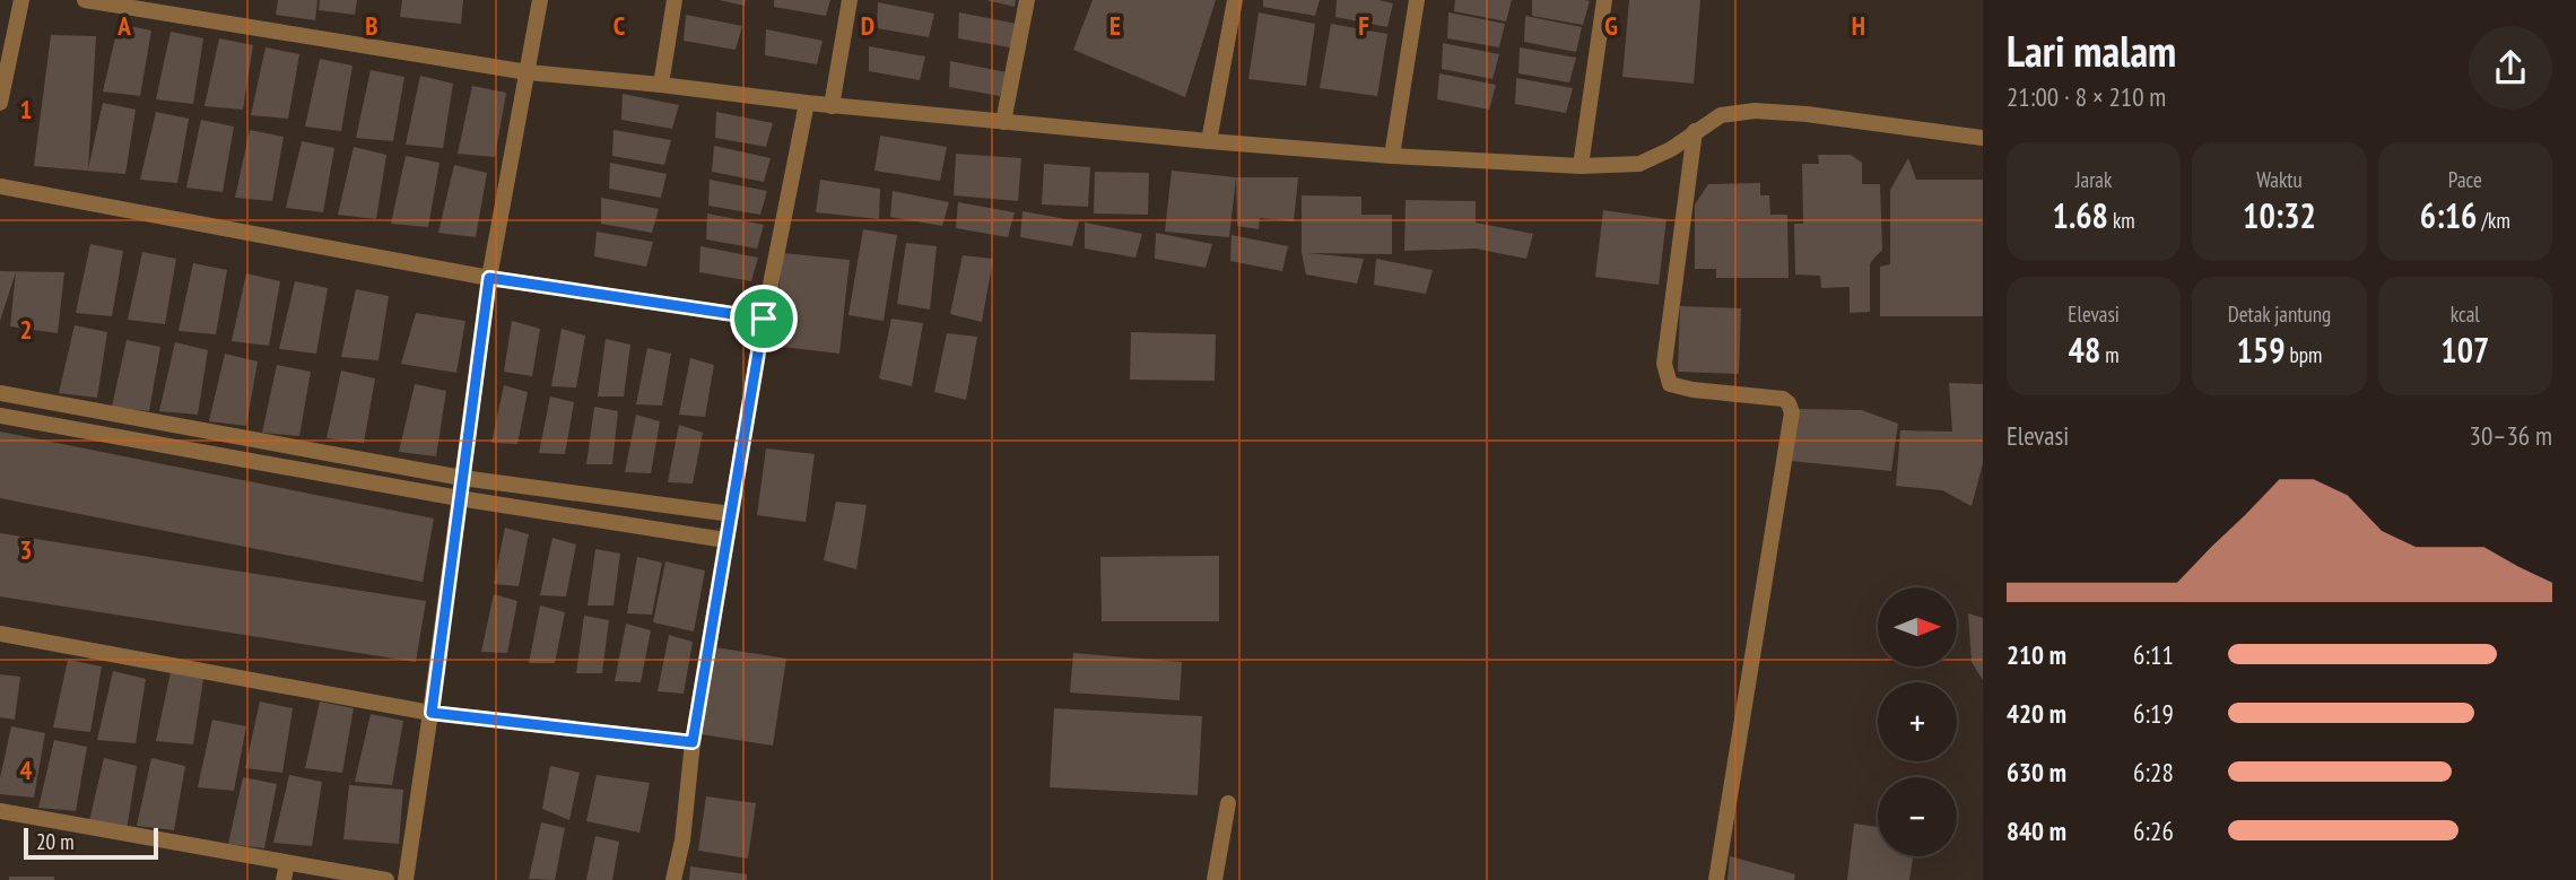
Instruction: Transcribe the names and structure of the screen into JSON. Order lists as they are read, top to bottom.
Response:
{
  "scale_bar": "20 m",
  "north": "right",
  "page": {
    "heading": ["Lari malam", "21:00 · 8 × 210 m"],
    "stats": [
      ["Jarak", "1.68 km"],
      ["Waktu", "10:32"],
      ["Pace", "6:16 /km"],
      ["Elevasi", "48 m"],
      ["Detak jantung", "159 bpm"],
      ["kcal", "107"]
    ],
    "chart": ["Elevasi", "30–36 m"],
    "map_buttons": ["+", "−"],
    "list": [
      {
        "name": "210 m",
        "note": "6:11"
      },
      {
        "name": "420 m",
        "note": "6:19"
      },
      {
        "name": "630 m",
        "note": "6:28"
      },
      {
        "name": "840 m",
        "note": "6:26"
      }
    ],
    "scale": "20 m"
  },
  "grid": {
    "columns": [
      "A",
      "B",
      "C",
      "D",
      "E",
      "F",
      "G",
      "H"
    ],
    "rows": [
      "1",
      "2",
      "3",
      "4"
    ]
  }
}
